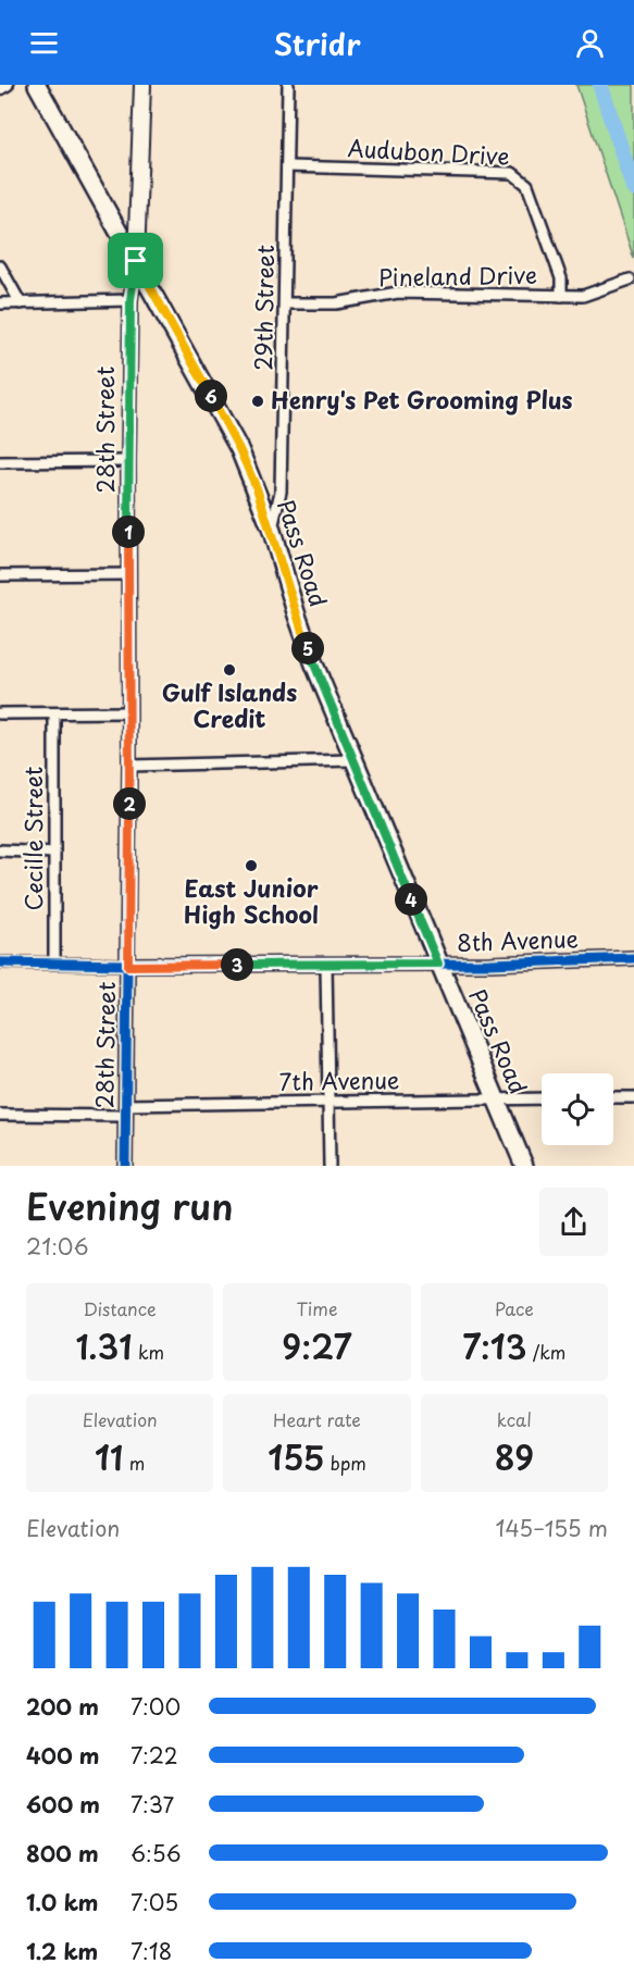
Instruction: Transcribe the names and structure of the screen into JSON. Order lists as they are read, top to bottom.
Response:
{
  "streets": {
    "main road": ["28th Street", "Pass Road"],
    "street": [
      "Audubon Drive",
      "Pineland Drive",
      "29th Street",
      "Cecille Street",
      "8th Avenue",
      "7th Avenue"
    ]
  },
  "crossings": [
    ["Audubon Drive", "Pineland Drive"],
    ["Audubon Drive", "29th Street"],
    ["Pineland Drive", "29th Street"],
    ["29th Street", "Pass Road"],
    ["28th Street", "Pass Road"],
    ["28th Street", "8th Avenue"],
    ["28th Street", "7th Avenue"],
    ["Pass Road", "8th Avenue"],
    ["Pass Road", "7th Avenue"]
  ],
  "places": ["Henry's Pet Grooming Plus", "Gulf Islands Credit", "East Junior High School"],
  "page": {
    "header": "Stridr",
    "pins": [
      "6",
      "1",
      "5",
      "2",
      "4",
      "3"
    ],
    "heading": ["Evening run", "21:06"],
    "stats": [
      ["Distance", "1.31 km"],
      ["Time", "9:27"],
      ["Pace", "7:13 /km"],
      ["Elevation", "11 m"],
      ["Heart rate", "155 bpm"],
      ["kcal", "89"]
    ],
    "chart": ["Elevation", "145–155 m"],
    "list": [
      {
        "name": "200 m",
        "note": "7:00"
      },
      {
        "name": "400 m",
        "note": "7:22"
      },
      {
        "name": "600 m",
        "note": "7:37"
      },
      {
        "name": "800 m",
        "note": "6:56"
      },
      {
        "name": "1.0 km",
        "note": "7:05"
      },
      {
        "name": "1.2 km",
        "note": "7:18"
      }
    ]
  }
}
